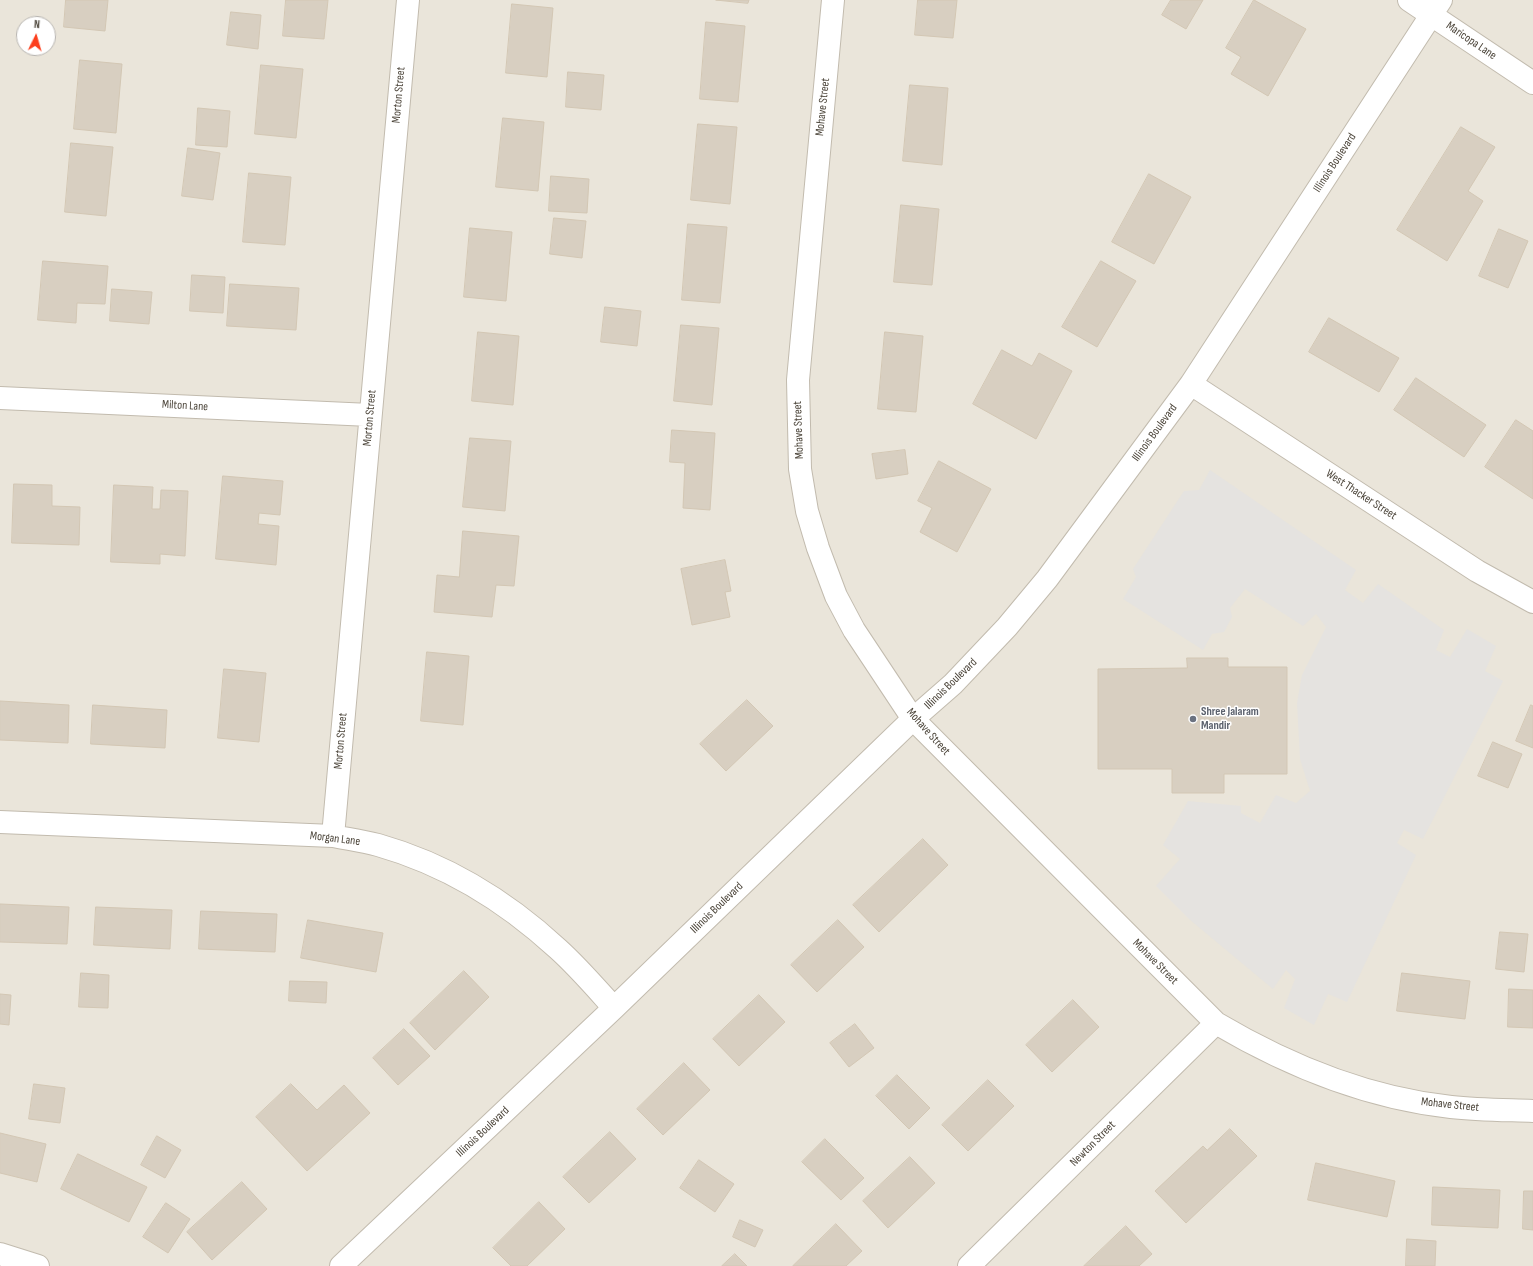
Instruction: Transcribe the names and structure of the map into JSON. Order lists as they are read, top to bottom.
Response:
{
  "streets": {
    "street": [
      "Maricopa Lane",
      "Morton Street",
      "Mohave Street",
      "Illinois Boulevard",
      "Milton Lane",
      "West Thacker Street",
      "Morgan Lane",
      "Newton Street"
    ]
  },
  "crossings": [
    ["Maricopa Lane", "Illinois Boulevard"],
    ["Morton Street", "Milton Lane"],
    ["Morton Street", "Morgan Lane"],
    ["Mohave Street", "Illinois Boulevard"],
    ["Mohave Street", "Newton Street"],
    ["Illinois Boulevard", "West Thacker Street"],
    ["Illinois Boulevard", "Morgan Lane"]
  ],
  "places": ["Shree Jalaram Mandir"],
  "north": "top"
}
